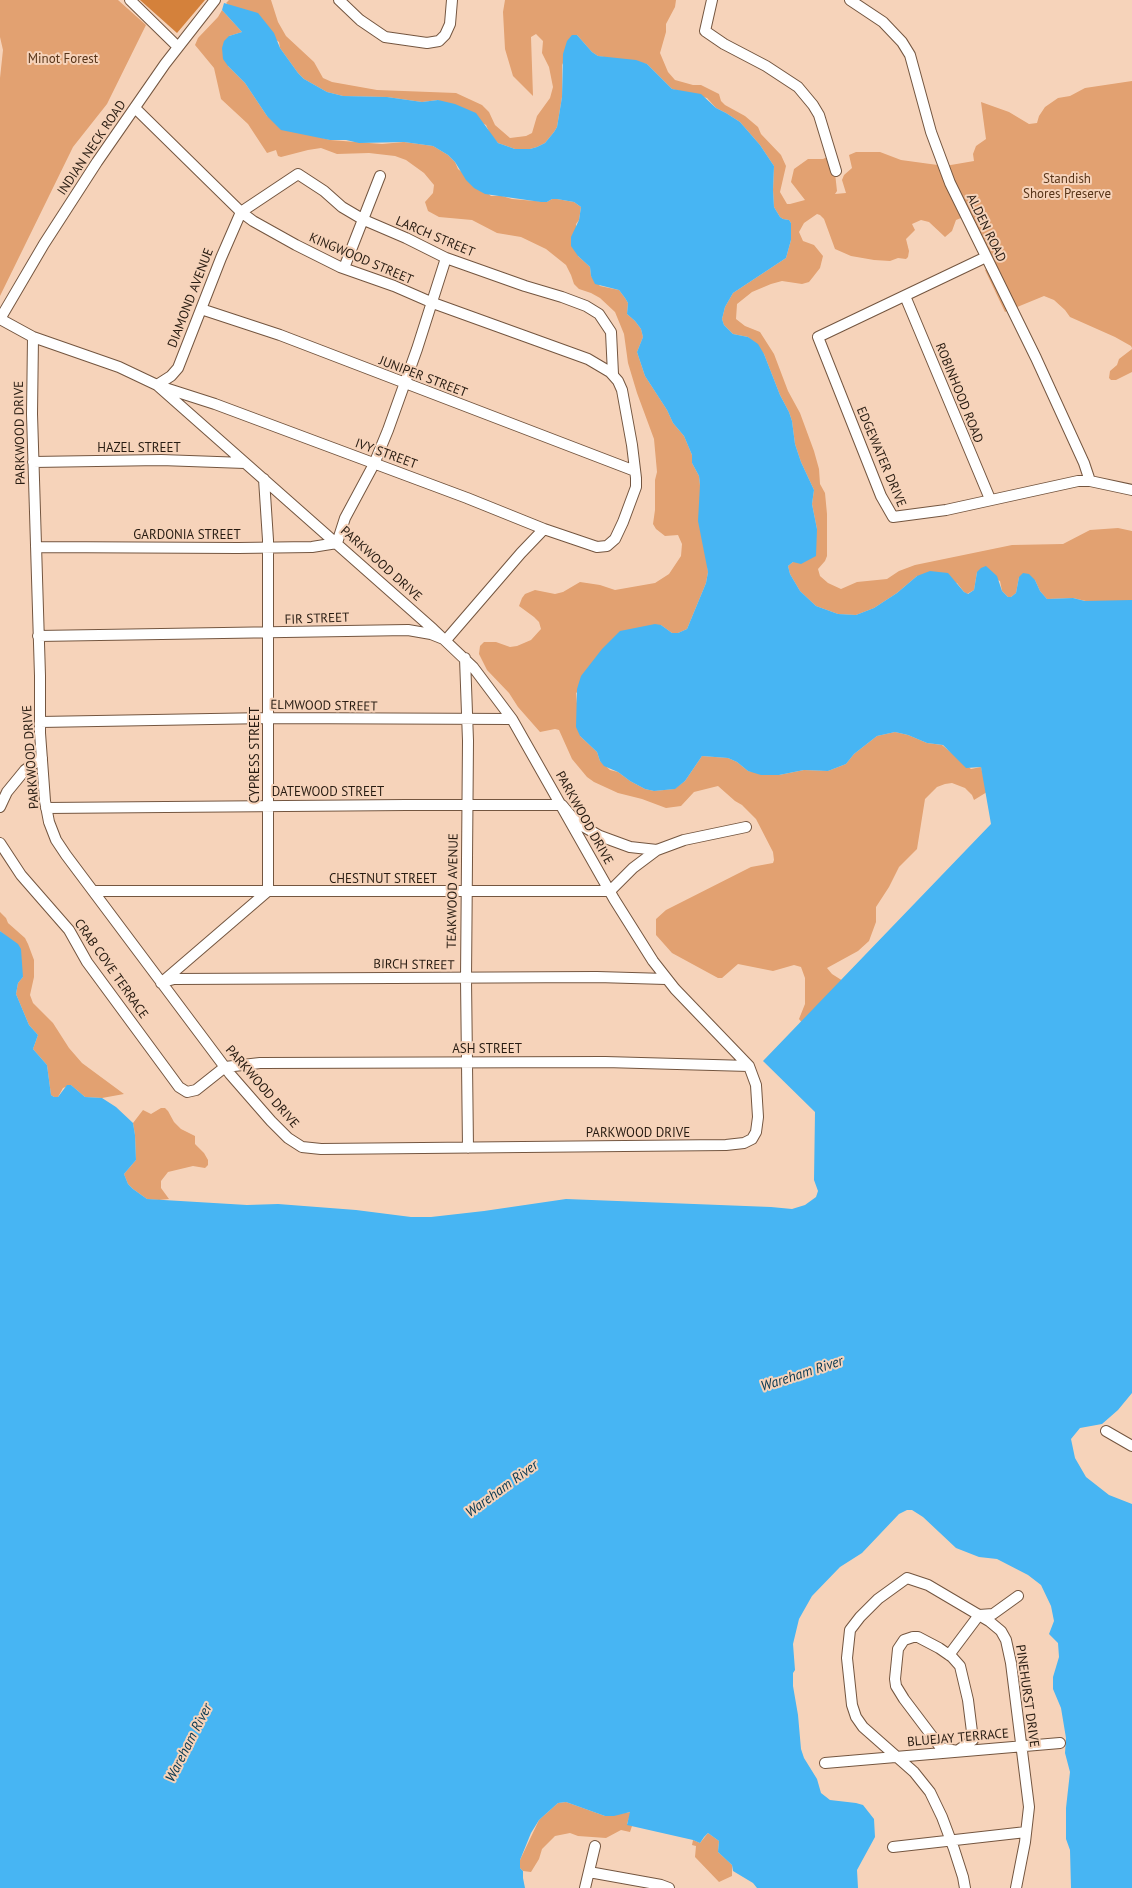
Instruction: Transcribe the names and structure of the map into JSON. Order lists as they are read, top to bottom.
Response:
{
  "streets": {
    "street": [
      "INDIAN NECK ROAD",
      "ALDEN ROAD",
      "LARCH STREET",
      "KINGWOOD STREET",
      "DIAMOND AVENUE",
      "JUNIPER STREET",
      "ROBINHOOD ROAD",
      "PARKWOOD DRIVE",
      "HAZEL STREET",
      "IVY STREET",
      "EDGEWATER DRIVE",
      "GARDONIA STREET",
      "FIR STREET",
      "ELMWOOD STREET",
      "CYPRESS STREET",
      "DATEWOOD STREET",
      "CHESTNUT STREET",
      "TEAKWOOD AVENUE",
      "BIRCH STREET",
      "CRAB COVE TERRACE",
      "ASH STREET",
      "PINEHURST DRIVE",
      "BLUEJAY TERRACE"
    ]
  },
  "crossings": [
    ["INDIAN NECK ROAD", "KINGWOOD STREET"],
    ["INDIAN NECK ROAD", "PARKWOOD DRIVE"],
    ["ALDEN ROAD", "EDGEWATER DRIVE"],
    ["LARCH STREET", "KINGWOOD STREET"],
    ["LARCH STREET", "DIAMOND AVENUE"],
    ["KINGWOOD STREET", "DIAMOND AVENUE"],
    ["DIAMOND AVENUE", "JUNIPER STREET"],
    ["DIAMOND AVENUE", "PARKWOOD DRIVE"],
    ["DIAMOND AVENUE", "IVY STREET"],
    ["JUNIPER STREET", "IVY STREET"],
    ["ROBINHOOD ROAD", "EDGEWATER DRIVE"],
    ["PARKWOOD DRIVE", "HAZEL STREET"],
    ["PARKWOOD DRIVE", "IVY STREET"],
    ["PARKWOOD DRIVE", "GARDONIA STREET"],
    ["PARKWOOD DRIVE", "FIR STREET"],
    ["PARKWOOD DRIVE", "ELMWOOD STREET"],
    ["PARKWOOD DRIVE", "CYPRESS STREET"],
    ["PARKWOOD DRIVE", "DATEWOOD STREET"],
    ["PARKWOOD DRIVE", "CHESTNUT STREET"],
    ["PARKWOOD DRIVE", "TEAKWOOD AVENUE"],
    ["PARKWOOD DRIVE", "BIRCH STREET"],
    ["PARKWOOD DRIVE", "CRAB COVE TERRACE"],
    ["PARKWOOD DRIVE", "ASH STREET"],
    ["GARDONIA STREET", "CYPRESS STREET"],
    ["FIR STREET", "CYPRESS STREET"],
    ["ELMWOOD STREET", "CYPRESS STREET"],
    ["ELMWOOD STREET", "TEAKWOOD AVENUE"],
    ["CYPRESS STREET", "DATEWOOD STREET"],
    ["CYPRESS STREET", "CHESTNUT STREET"],
    ["DATEWOOD STREET", "TEAKWOOD AVENUE"],
    ["CHESTNUT STREET", "TEAKWOOD AVENUE"],
    ["TEAKWOOD AVENUE", "BIRCH STREET"],
    ["TEAKWOOD AVENUE", "ASH STREET"],
    ["CRAB COVE TERRACE", "ASH STREET"],
    ["PINEHURST DRIVE", "BLUEJAY TERRACE"]
  ],
  "water": ["Wareham River"],
  "parks": ["Minot Forest", "Standish Shores Preserve"]
}
